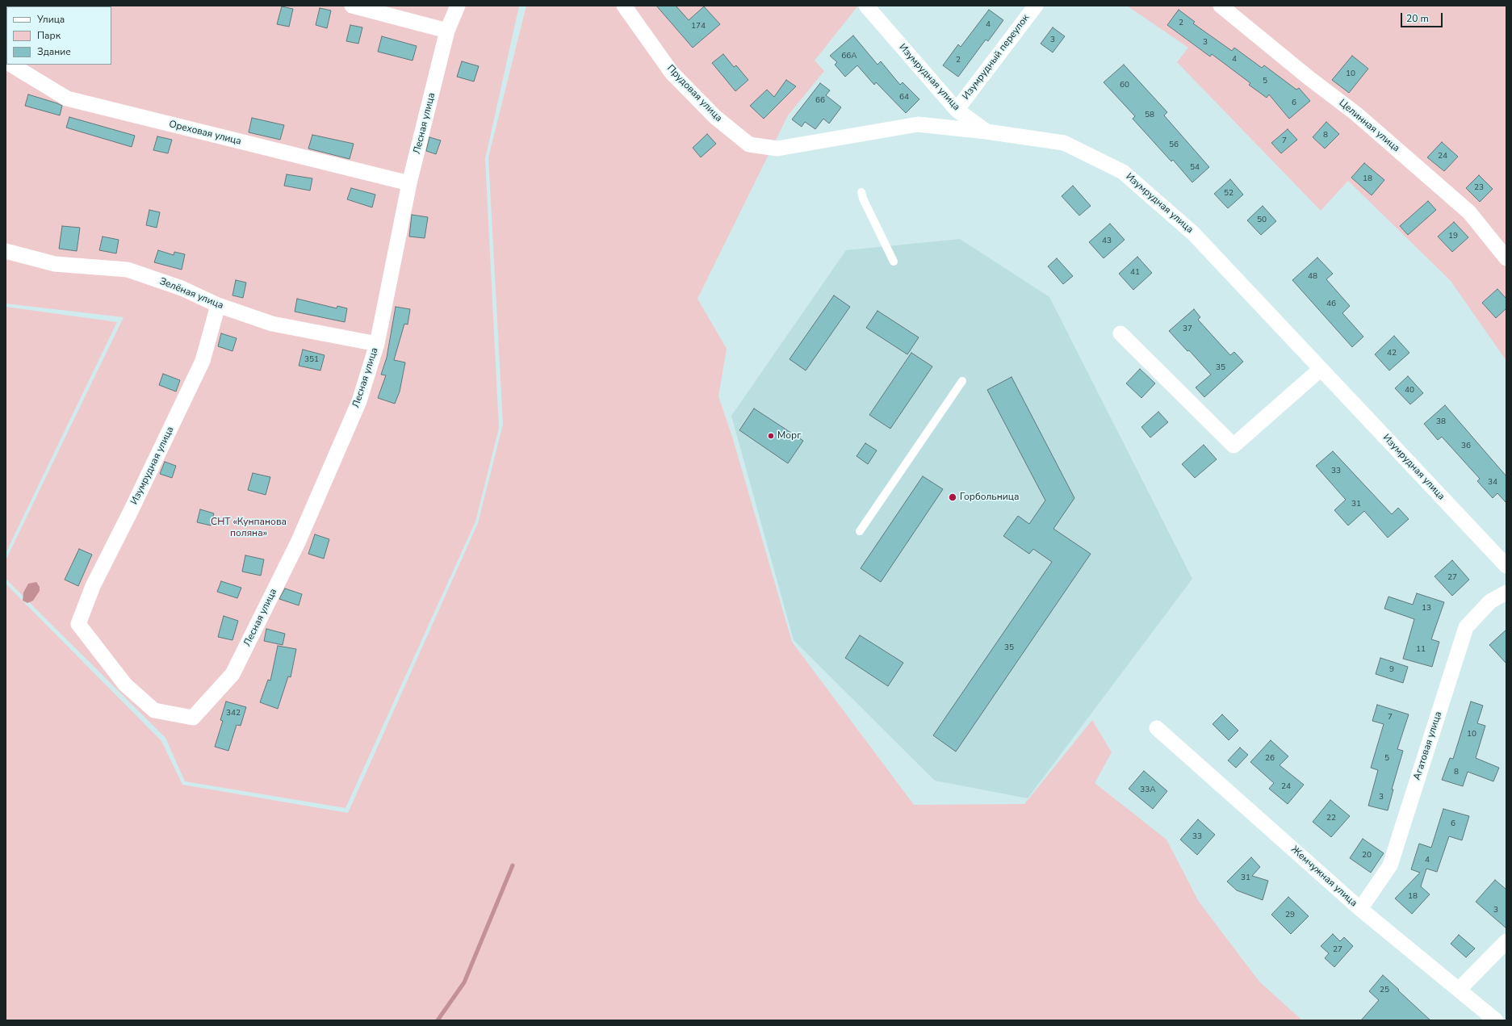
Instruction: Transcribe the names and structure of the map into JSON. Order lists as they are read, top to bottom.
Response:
{
  "streets": {
    "street": [
      "Изумрудный переулок",
      "Изумрудная улица",
      "Прудовая улица",
      "Лесная улица",
      "Целинная улица",
      "Ореховая улица",
      "Зелёная улица",
      "Агатовая улица",
      "Жемчужная улица"
    ]
  },
  "crossings": [
    ["Изумрудный переулок", "Изумрудная улица"],
    ["Изумрудная улица", "Прудовая улица"],
    ["Изумрудная улица", "Лесная улица"],
    ["Изумрудная улица", "Зелёная улица"],
    ["Лесная улица", "Ореховая улица"],
    ["Лесная улица", "Зелёная улица"],
    ["Агатовая улица", "Жемчужная улица"]
  ],
  "parks": ["СНТ «Кунпанова поляна»"],
  "places": ["Морг", "Горбольница"],
  "house_numbers": [
    "2",
    "4",
    "174",
    "3",
    "3",
    "66А",
    "4",
    "2",
    "10",
    "5",
    "60",
    "64",
    "66",
    "6",
    "58",
    "8",
    "7",
    "56",
    "24",
    "54",
    "18",
    "23",
    "52",
    "50",
    "19",
    "43",
    "41",
    "48",
    "46",
    "37",
    "42",
    "351",
    "35",
    "40",
    "38",
    "36",
    "33",
    "34",
    "31",
    "27",
    "13",
    "35",
    "11",
    "9",
    "342",
    "7",
    "10",
    "26",
    "5",
    "8",
    "24",
    "33А",
    "3",
    "22",
    "6",
    "33",
    "20",
    "4",
    "31",
    "18",
    "3",
    "29",
    "27",
    "25"
  ],
  "legend": ["Улица", "Парк", "Здание"],
  "scale_bar": "20 m"
}
